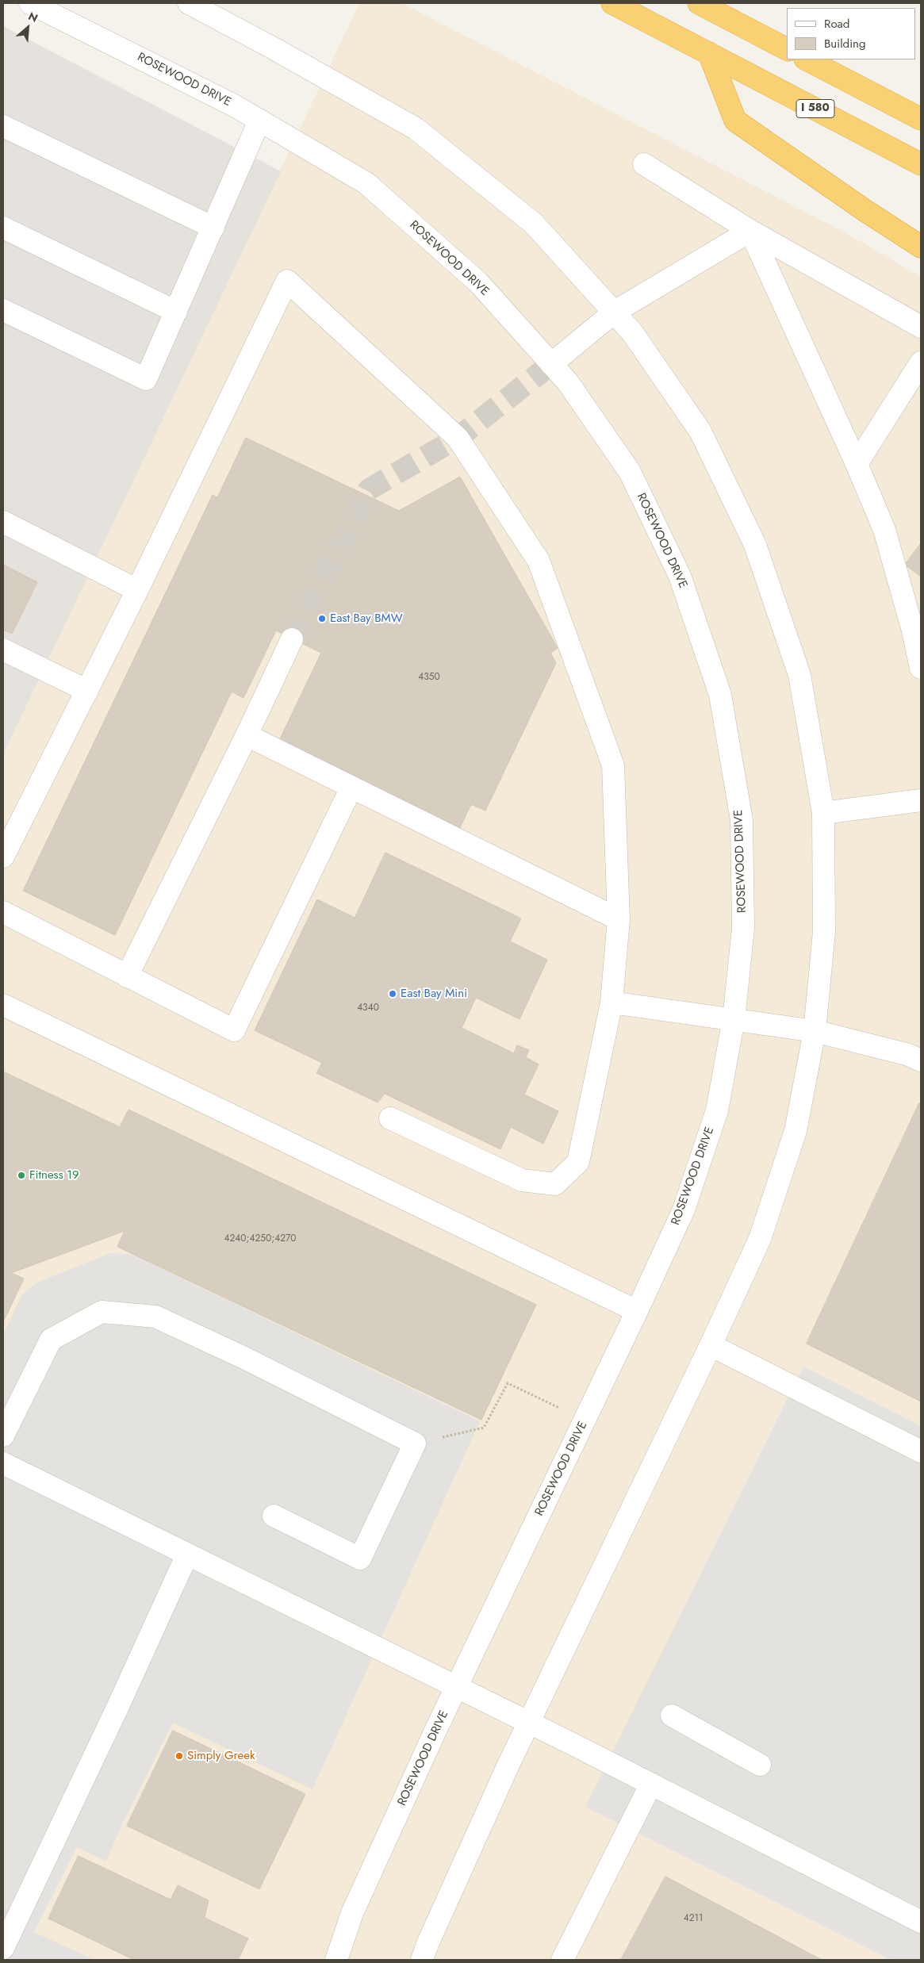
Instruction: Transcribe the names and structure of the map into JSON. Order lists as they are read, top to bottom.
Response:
{
  "streets": {
    "highway": ["I 580"],
    "street": ["ROSEWOOD DRIVE"]
  },
  "places": [
    "East Bay BMW",
    "East Bay Mini",
    "Fitness 19",
    "Simply Greek"
  ],
  "house_numbers": [
    "4350",
    "4340",
    "4240;4250;4270",
    "4211"
  ],
  "legend": ["Road", "Building"],
  "north": "top right"
}
